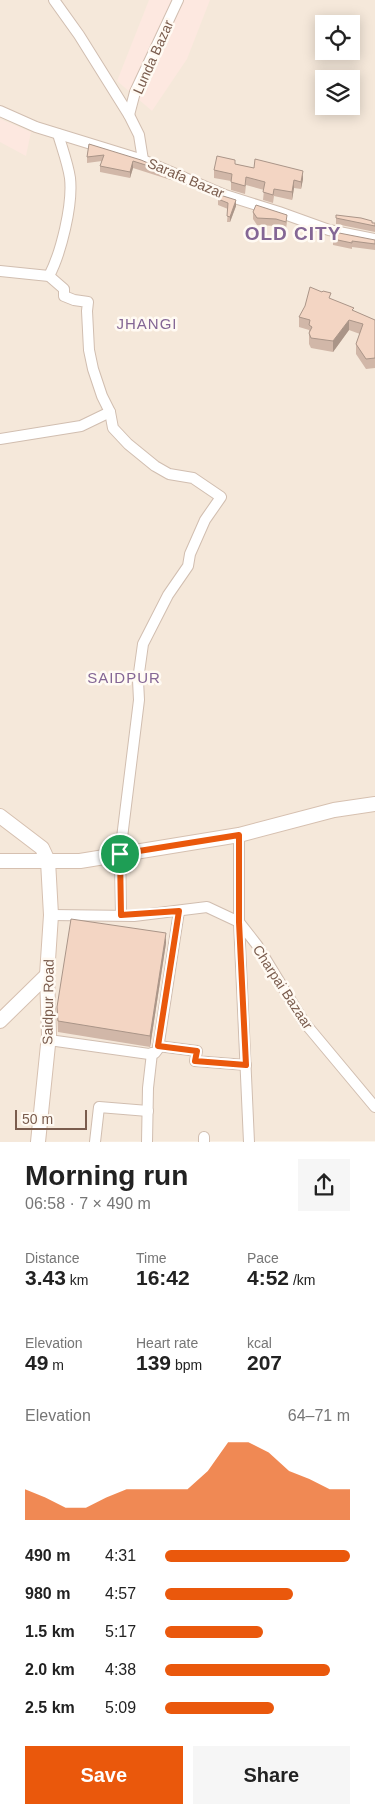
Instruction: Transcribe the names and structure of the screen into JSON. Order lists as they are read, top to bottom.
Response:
{
  "streets": {
    "street": [
      "Lunda Bazar",
      "Sarafa Bazar",
      "Charpai Bazaar",
      "Saidpur Road"
    ]
  },
  "crossings": [
    ["Charpai Bazaar", "Saidpur Road"]
  ],
  "districts": ["OLD CITY", "JHANGI", "SAIDPUR"],
  "scale_bar": "50 m",
  "page": {
    "scale": "50 m",
    "heading": ["Morning run", "06:58 · 7 × 490 m"],
    "stats": [
      ["Distance", "3.43 km"],
      ["Time", "16:42"],
      ["Pace", "4:52 /km"],
      ["Elevation", "49 m"],
      ["Heart rate", "139 bpm"],
      ["kcal", "207"]
    ],
    "chart": ["Elevation", "64–71 m"],
    "list": [
      {
        "name": "490 m",
        "note": "4:31"
      },
      {
        "name": "980 m",
        "note": "4:57"
      },
      {
        "name": "1.5 km",
        "note": "5:17"
      },
      {
        "name": "2.0 km",
        "note": "4:38"
      },
      {
        "name": "2.5 km",
        "note": "5:09"
      }
    ],
    "buttons": ["Save", "Share"]
  }
}
